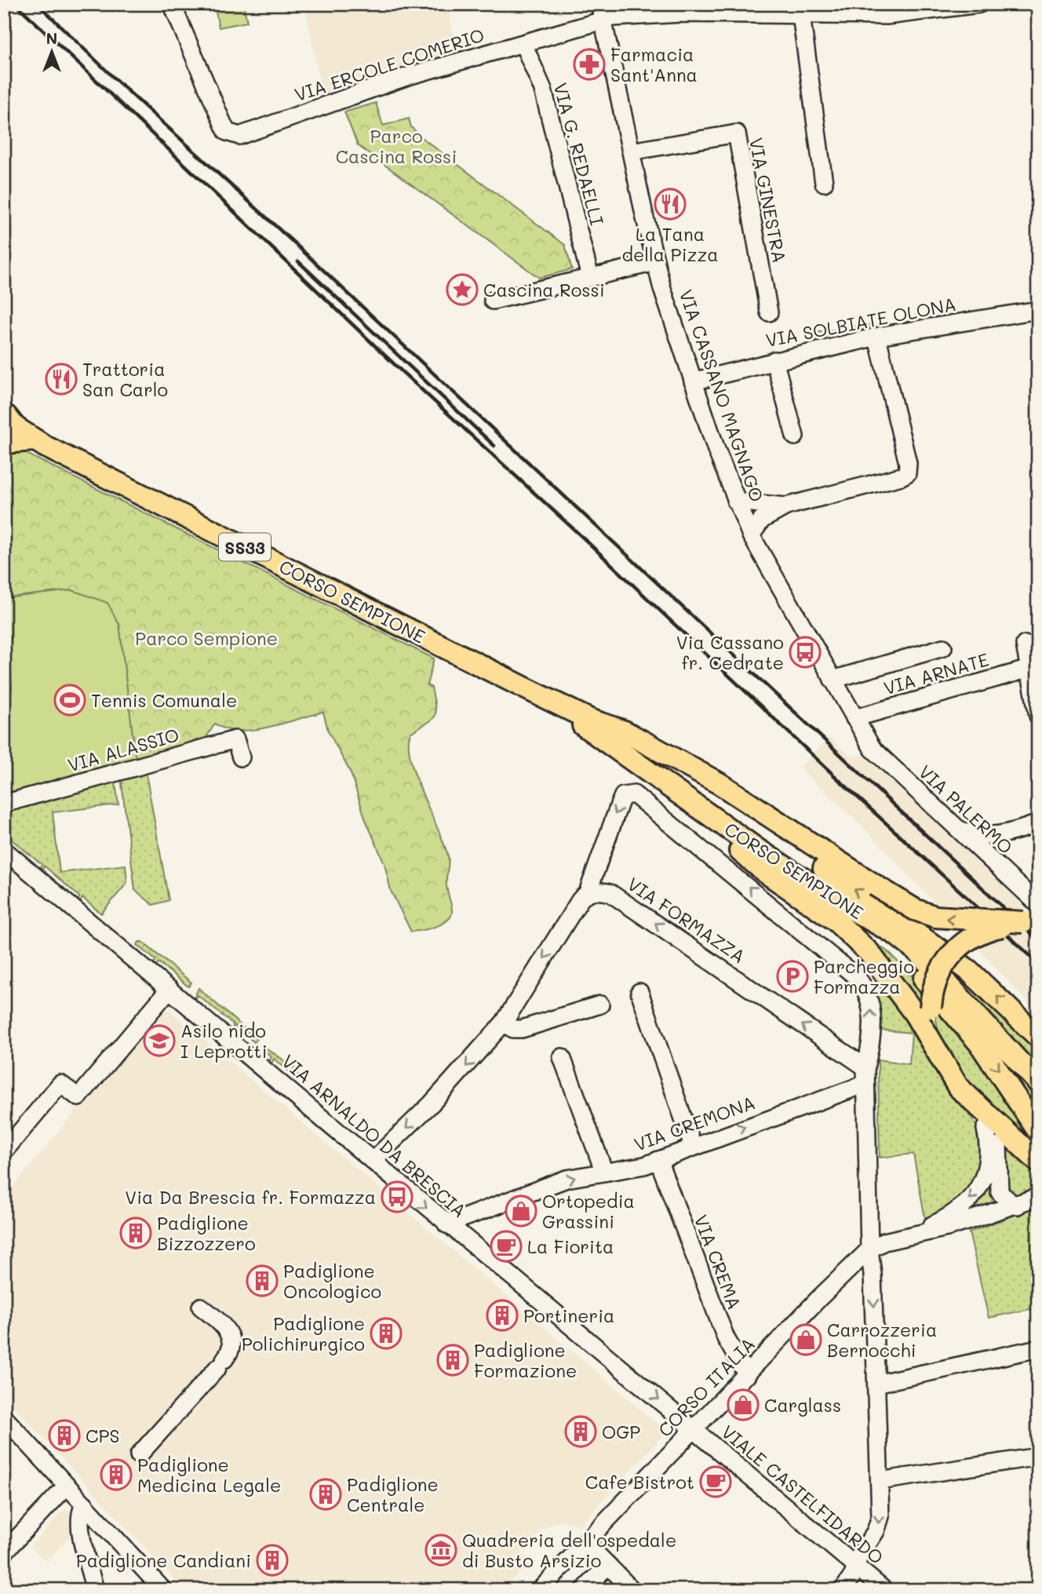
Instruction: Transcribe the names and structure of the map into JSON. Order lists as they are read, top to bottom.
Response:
{
  "streets": {
    "main road": ["SS33", "CORSO SEMPIONE"],
    "street": [
      "VIA ERCOLE COMERIO",
      "VIA G. REDAELLI",
      "VIA GINESTRA",
      "VIA SOLBIATE OLONA",
      "VIA CASSANO MAGNAGO",
      "VIA ARNATE",
      "VIA ALASSIO",
      "VIA PALERMO",
      "VIA FORMAZZA",
      "VIA CREMONA",
      "VIA ARNALDO DA BRESCIA",
      "VIA CREMA",
      "CORSO ITALIA",
      "VIALE CASTELFIDARDO"
    ]
  },
  "crossings": [
    ["VIA ERCOLE COMERIO", "VIA G. REDAELLI"],
    ["VIA ERCOLE COMERIO", "VIA CASSANO MAGNAGO"],
    ["VIA GINESTRA", "VIA CASSANO MAGNAGO"],
    ["VIA SOLBIATE OLONA", "VIA CASSANO MAGNAGO"],
    ["VIA CASSANO MAGNAGO", "VIA ARNATE"],
    ["VIA CASSANO MAGNAGO", "VIA PALERMO"],
    ["SS33", "CORSO SEMPIONE"],
    ["VIA CREMONA", "VIA ARNALDO DA BRESCIA"],
    ["VIA CREMONA", "VIA CREMA"],
    ["VIA ARNALDO DA BRESCIA", "CORSO ITALIA"],
    ["VIA ARNALDO DA BRESCIA", "VIALE CASTELFIDARDO"],
    ["VIA CREMA", "CORSO ITALIA"],
    ["CORSO ITALIA", "VIALE CASTELFIDARDO"]
  ],
  "one_way": ["VIA FORMAZZA", "VIA CREMONA", "VIA ARNALDO DA BRESCIA"],
  "parks": ["Parco Cascina Rossi", "Parco Sempione"],
  "places": {
    "pharmacy": ["Farmacia Sant'Anna"],
    "restaurant": ["La Tana della Pizza", "Trattoria San Carlo"],
    "place": ["Cascina Rossi"],
    "bus stop": ["Via Cassano fr. Cedrate", "Via Da Brescia fr. Formazza"],
    "sports": ["Tennis Comunale"],
    "parking": ["Parcheggio Formazza"],
    "school or university": ["Asilo nido I Leprotti"],
    "shop": ["Ortopedia Grassini", "Carrozzeria Bernocchi", "Carglass"],
    "building": [
      "Padiglione Bizzozzero",
      "Padiglione Oncologico",
      "Portineria",
      "Padiglione Polichirurgico",
      "Padiglione Formazione",
      "OGP",
      "CPS",
      "Padiglione Medicina Legale",
      "Padiglione Centrale",
      "Padiglione Candiani"
    ],
    "cafe": ["La Fiorita", "Cafe Bistrot"],
    "museum": ["Quadreria dell'ospedale di Busto Arsizio"]
  },
  "north": "top"
}
